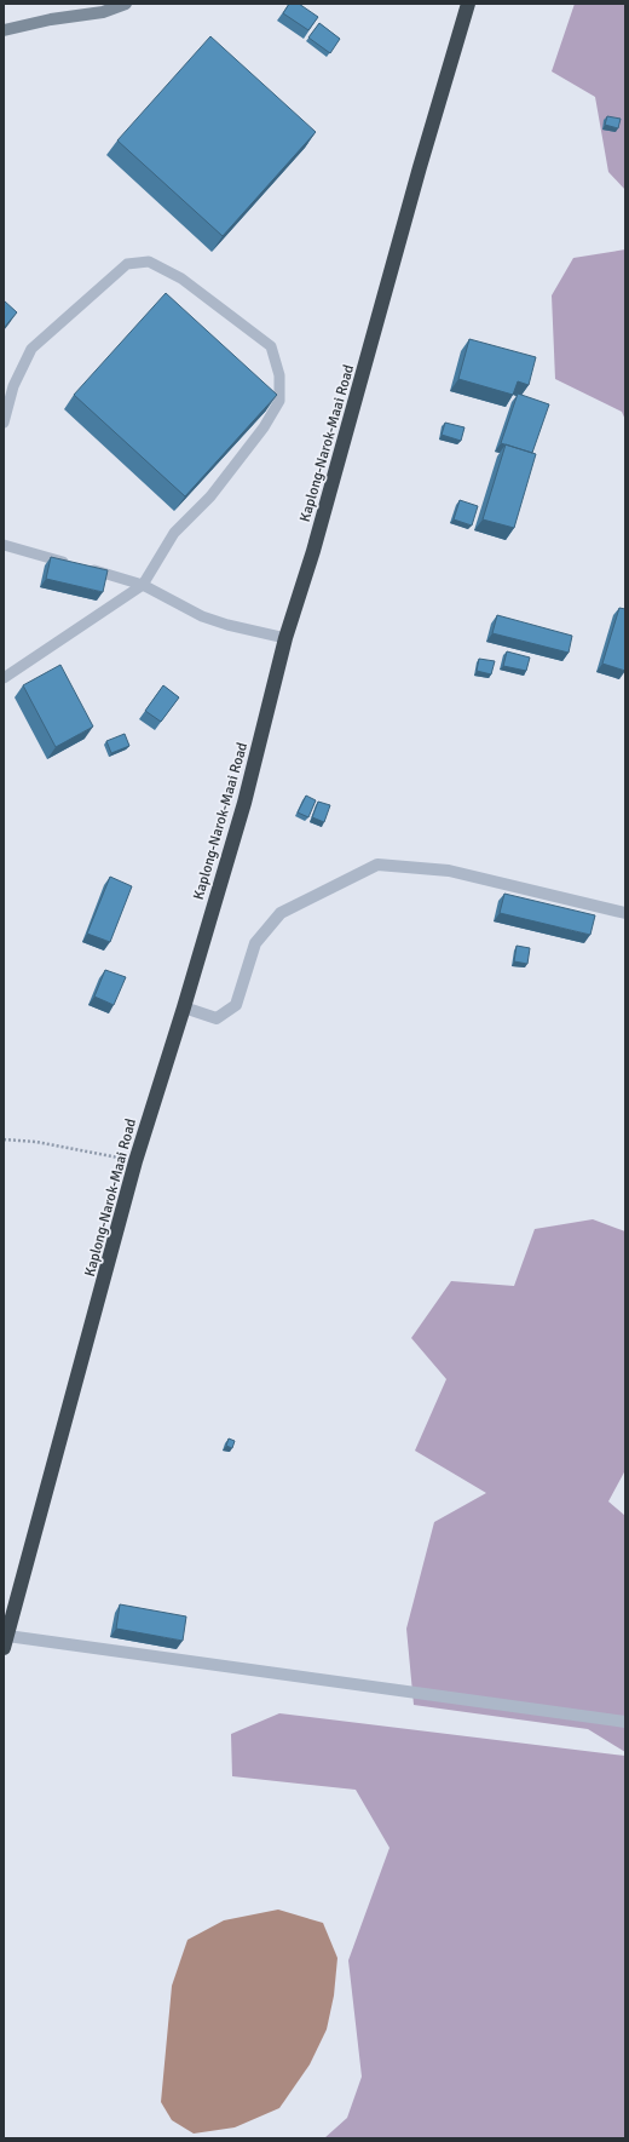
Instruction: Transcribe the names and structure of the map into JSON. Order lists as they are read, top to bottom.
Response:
{
  "streets": {
    "highway": ["Kaplong-Narok-Maai Road"]
  }
}
